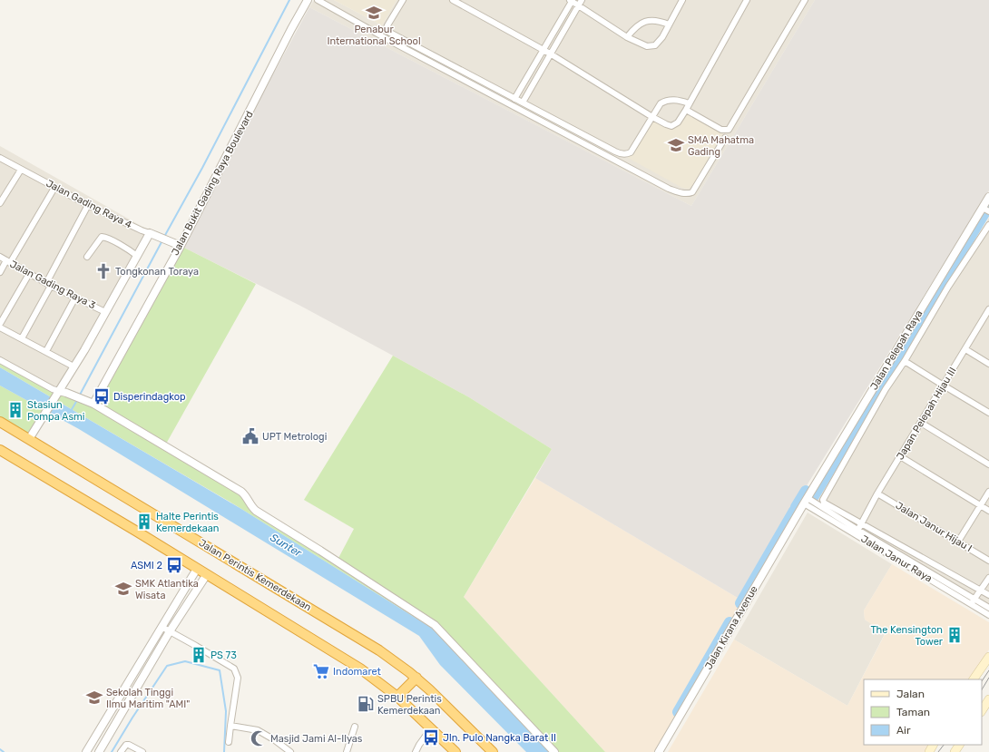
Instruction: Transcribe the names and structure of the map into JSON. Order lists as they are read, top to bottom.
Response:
{
  "streets": {
    "highway": ["Jalan Perintis Kemerdekaan"],
    "street": [
      "Jalan Bukit Gading Raya Boulevard",
      "Jalan Gading Raya 4",
      "Jalan Gading Raya 3",
      "Jalan Pelepah Raya",
      "Japan Pelepah Hijau III",
      "Jalan Janur Hijau I",
      "Jalan Janur Raya",
      "Jalan Kirana Avenue"
    ]
  },
  "crossings": [
    ["Jalan Bukit Gading Raya Boulevard", "Jalan Gading Raya 4"],
    ["Jalan Pelepah Raya", "Japan Pelepah Hijau III"],
    ["Jalan Pelepah Raya", "Jalan Janur Raya"],
    ["Jalan Pelepah Raya", "Jalan Kirana Avenue"],
    ["Japan Pelepah Hijau III", "Jalan Janur Hijau I"],
    ["Japan Pelepah Hijau III", "Jalan Janur Raya"],
    ["Jalan Janur Raya", "Jalan Kirana Avenue"]
  ],
  "water": ["Sunter"],
  "places": {
    "school or university": [
      "Penabur International School",
      "SMA Mahatma Gading",
      "SMK Atlantika Wisata",
      "Sekolah Tinggi Ilmu Maritim \"AMI\""
    ],
    "church": ["Tongkonan Toraya"],
    "bus stop": ["Disperindagkop", "ASMI 2", "Jln. Pulo Nangka Barat II"],
    "building": [
      "Stasiun Pompa Asmi",
      "Halte Perintis Kemerdekaan",
      "The Kensington Tower",
      "PS 73"
    ],
    "public building": ["UPT Metrologi"],
    "supermarket": ["Indomaret"],
    "fuel station": ["SPBU Perintis Kemerdekaan"],
    "mosque": ["Masjid Jami Al-Ilyas"]
  },
  "legend": ["Jalan", "Taman", "Air"]
}
